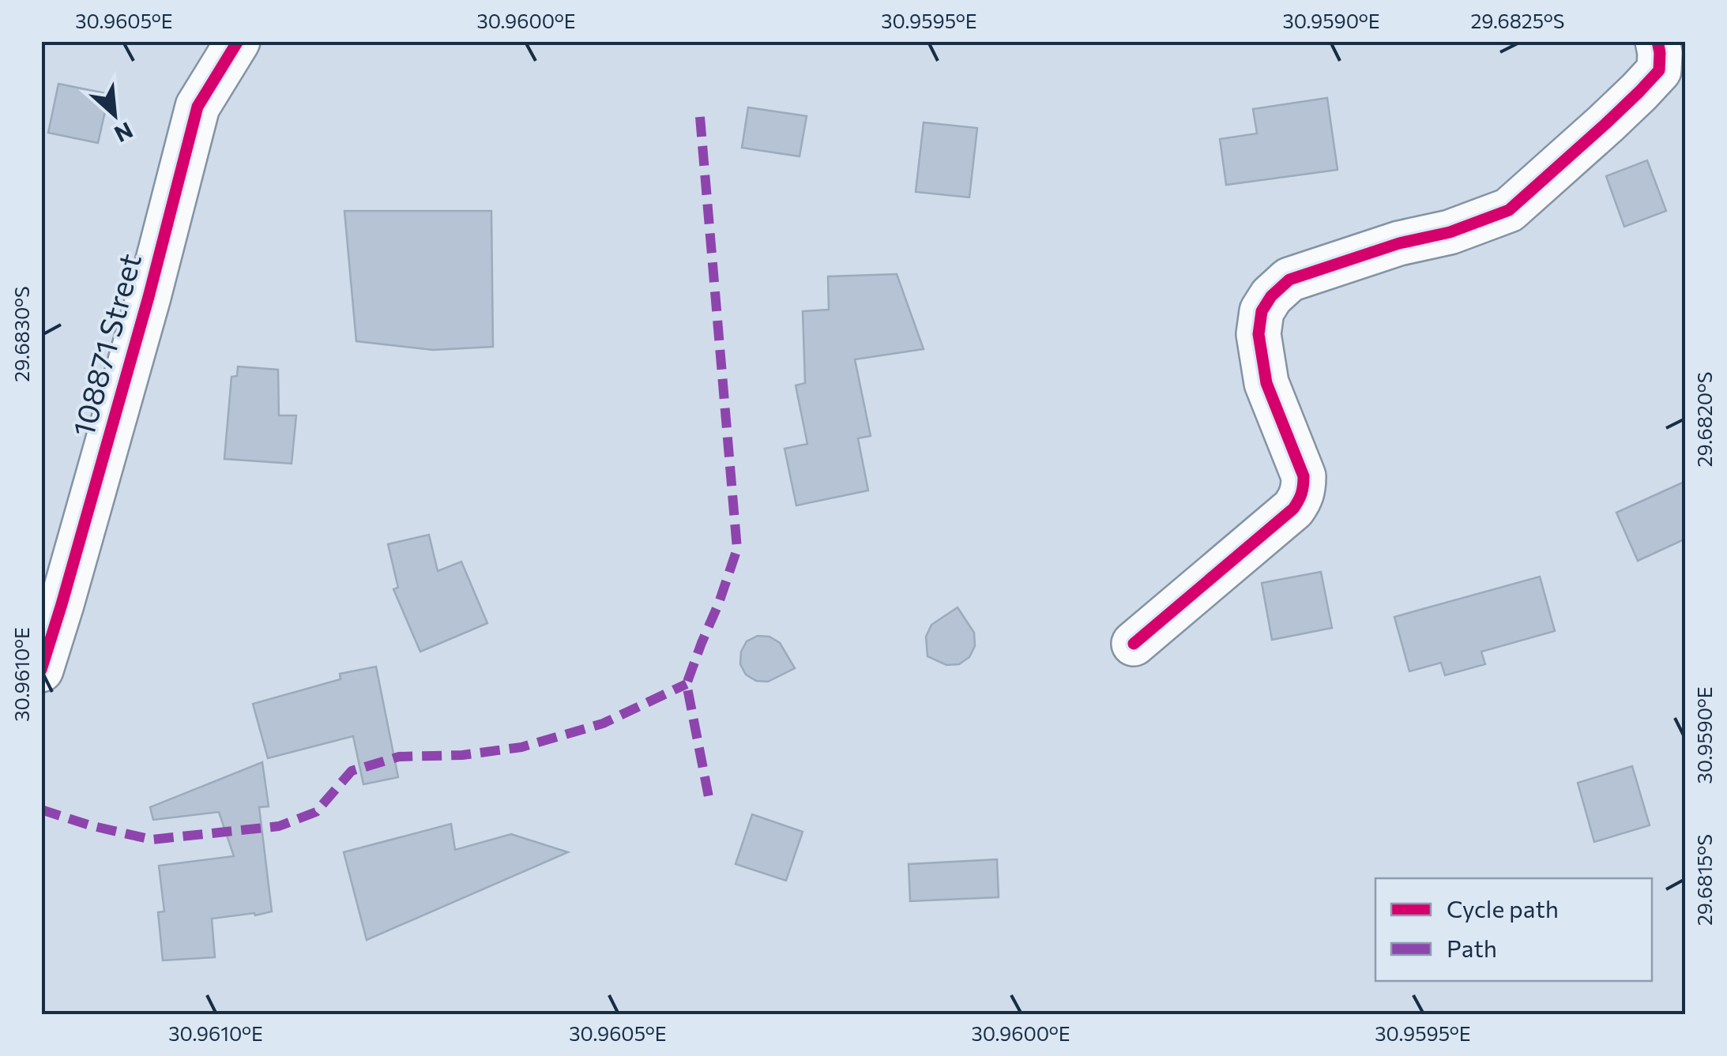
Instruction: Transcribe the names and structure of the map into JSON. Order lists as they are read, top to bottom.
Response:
{
  "streets": {
    "street": ["108871 Street"]
  },
  "legend": ["Cycle path", "Path"],
  "north": "bottom right",
  "coordinates": [
    "30.9605°E",
    "30.9600°E",
    "30.9595°E",
    "30.9590°E",
    "29.6825°S",
    "29.6830°S",
    "29.6820°S",
    "30.9610°E",
    "29.6815°S"
  ]
}
